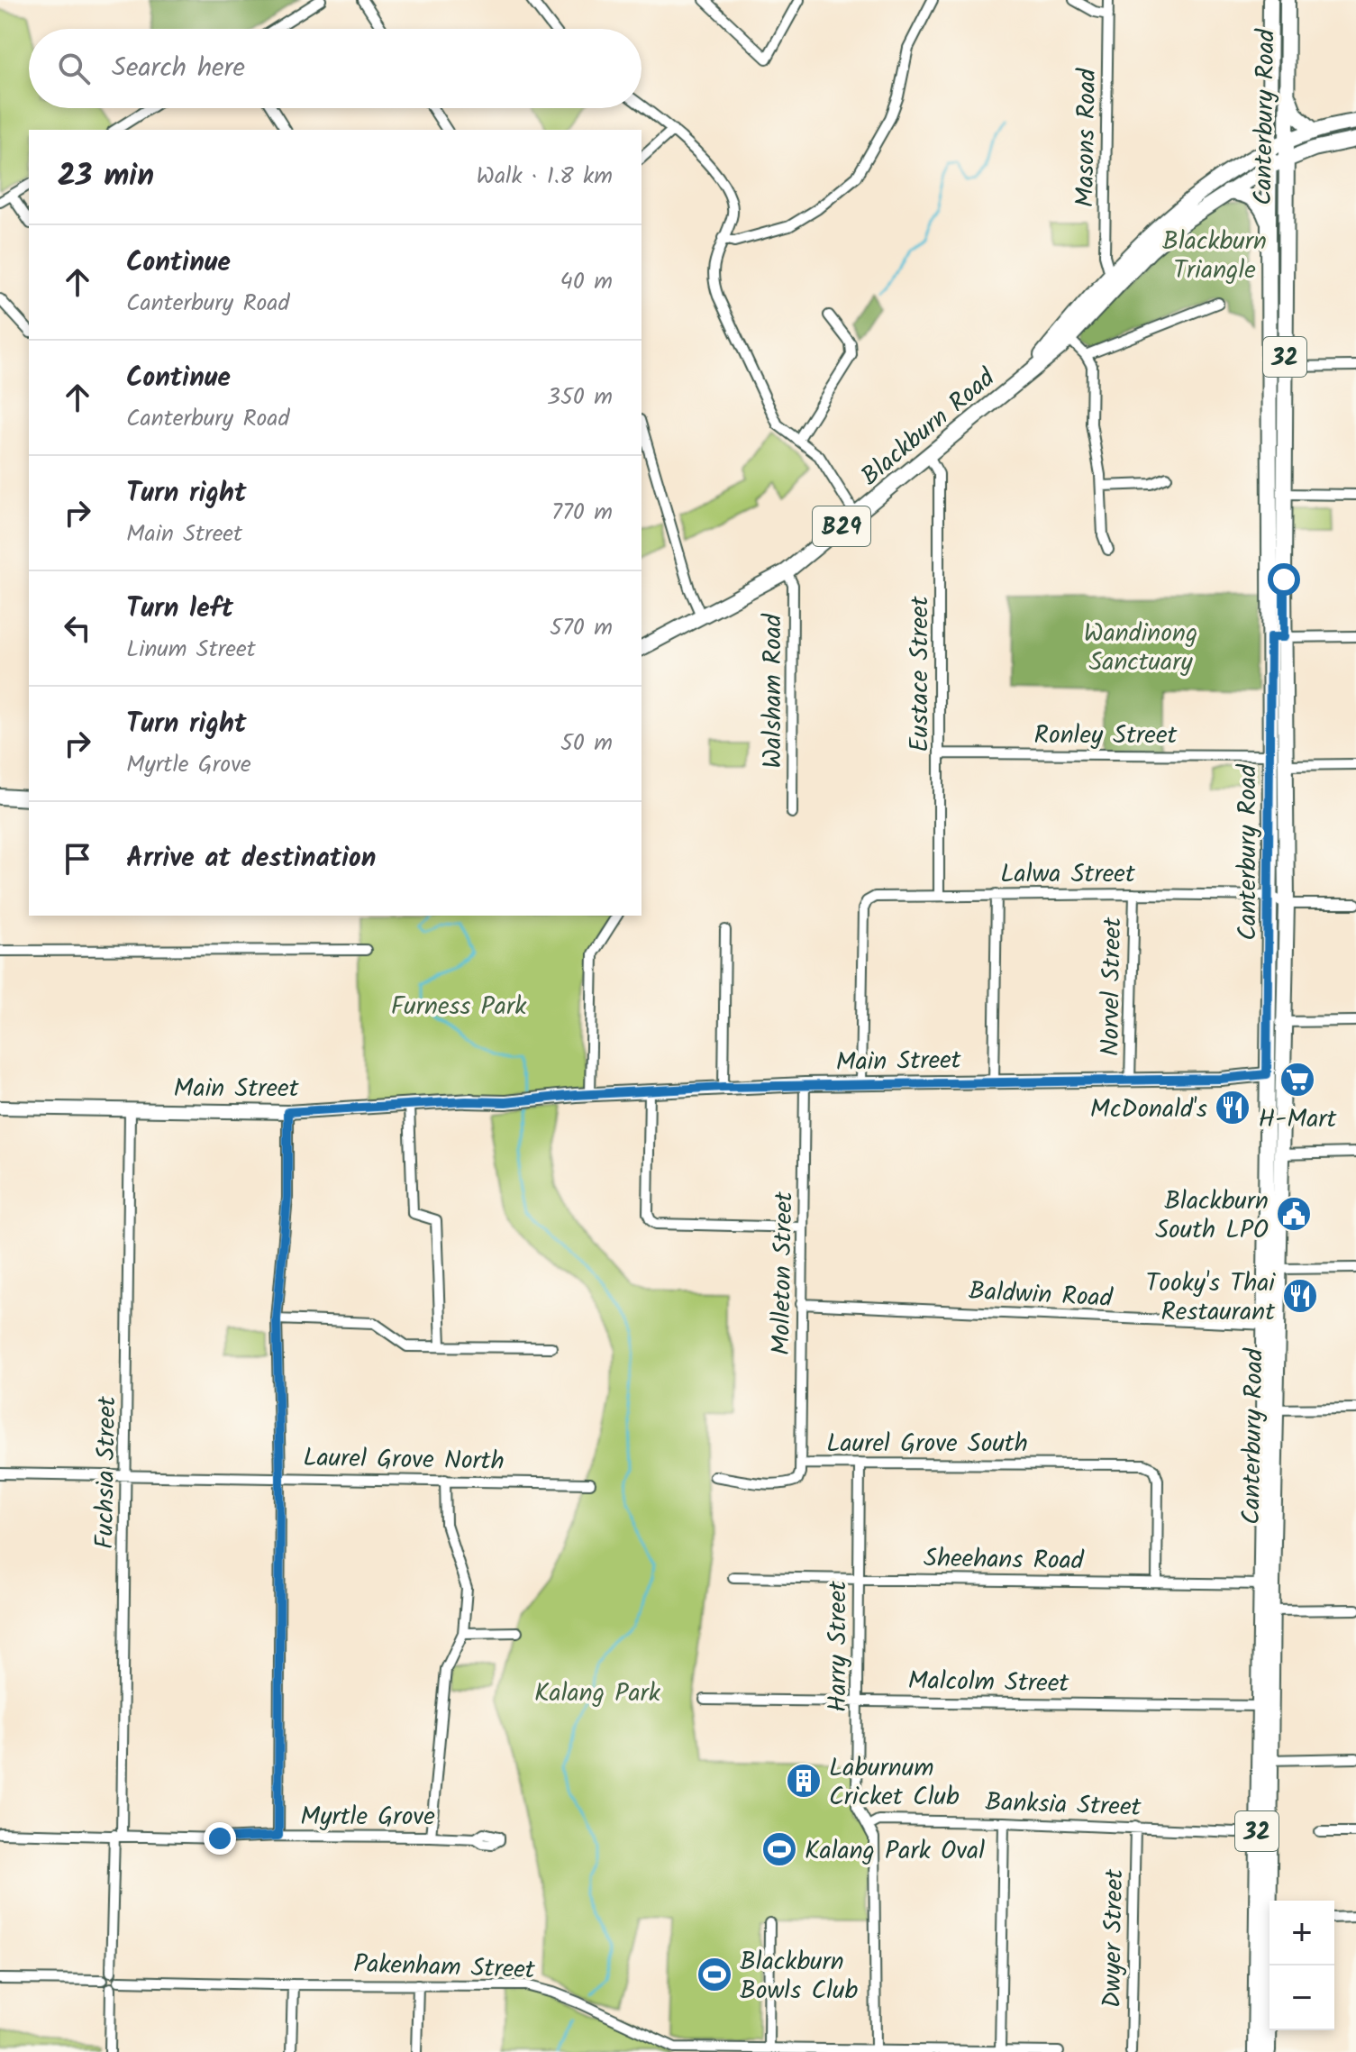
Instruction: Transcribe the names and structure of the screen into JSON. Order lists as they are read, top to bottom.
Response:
{
  "streets": {
    "main road": [
      "Canterbury Road",
      "32",
      "Blackburn Road",
      "B29"
    ],
    "street": [
      "Masons Road",
      "Eustace Street",
      "Walsham Road",
      "Ronley Street",
      "Lalwa Street",
      "Norvel Street",
      "Main Street",
      "Molleton Street",
      "Baldwin Road",
      "Laurel Grove South",
      "Laurel Grove North",
      "Fuchsia Street",
      "Sheehans Road",
      "Harry Street",
      "Malcolm Street",
      "Banksia Street",
      "Myrtle Grove",
      "Dwyer Street",
      "Pakenham Street"
    ]
  },
  "crossings": [
    ["Canterbury Road", "Blackburn Road"],
    ["Canterbury Road", "Ronley Street"],
    ["Canterbury Road", "Lalwa Street"],
    ["Canterbury Road", "Main Street"],
    ["Canterbury Road", "Baldwin Road"],
    ["Canterbury Road", "Sheehans Road"],
    ["Canterbury Road", "Malcolm Street"],
    ["Canterbury Road", "Banksia Street"],
    ["Masons Road", "Blackburn Road"],
    ["Blackburn Road", "Eustace Street"],
    ["Blackburn Road", "Walsham Road"],
    ["Eustace Street", "Ronley Street"],
    ["Eustace Street", "Lalwa Street"],
    ["Lalwa Street", "Norvel Street"],
    ["Lalwa Street", "Main Street"],
    ["Norvel Street", "Main Street"],
    ["Main Street", "Molleton Street"],
    ["Main Street", "Fuchsia Street"],
    ["Molleton Street", "Baldwin Road"],
    ["Molleton Street", "Laurel Grove South"],
    ["Laurel Grove South", "Sheehans Road"],
    ["Laurel Grove South", "Harry Street"],
    ["Laurel Grove North", "Fuchsia Street"],
    ["Fuchsia Street", "Myrtle Grove"],
    ["Fuchsia Street", "Pakenham Street"],
    ["Sheehans Road", "Harry Street"],
    ["Harry Street", "Malcolm Street"],
    ["Harry Street", "Banksia Street"],
    ["Harry Street", "Pakenham Street"],
    ["Banksia Street", "Dwyer Street"]
  ],
  "parks": [
    "Blackburn Triangle",
    "Wandinong Sanctuary",
    "Furness Park",
    "Kalang Park"
  ],
  "places": {
    "supermarket": ["H-Mart"],
    "restaurant": ["McDonald's", "Tooky's Thai Restaurant"],
    "public building": ["Blackburn South LPO"],
    "building": ["Laburnum Cricket Club"],
    "sports": ["Kalang Park Oval", "Blackburn Bowls Club"]
  },
  "page": {
    "search": "Search here",
    "heading": ["23 min", "Walk · 1.8 km"],
    "list": [
      ["Continue", "Canterbury Road", "40 m"],
      ["Continue", "Canterbury Road", "350 m"],
      ["Turn right", "Main Street", "770 m"],
      ["Turn left", "Linum Street", "570 m"],
      ["Turn right", "Myrtle Grove", "50 m"],
      "Arrive at destination"
    ],
    "map_buttons": ["+", "−"]
  }
}
